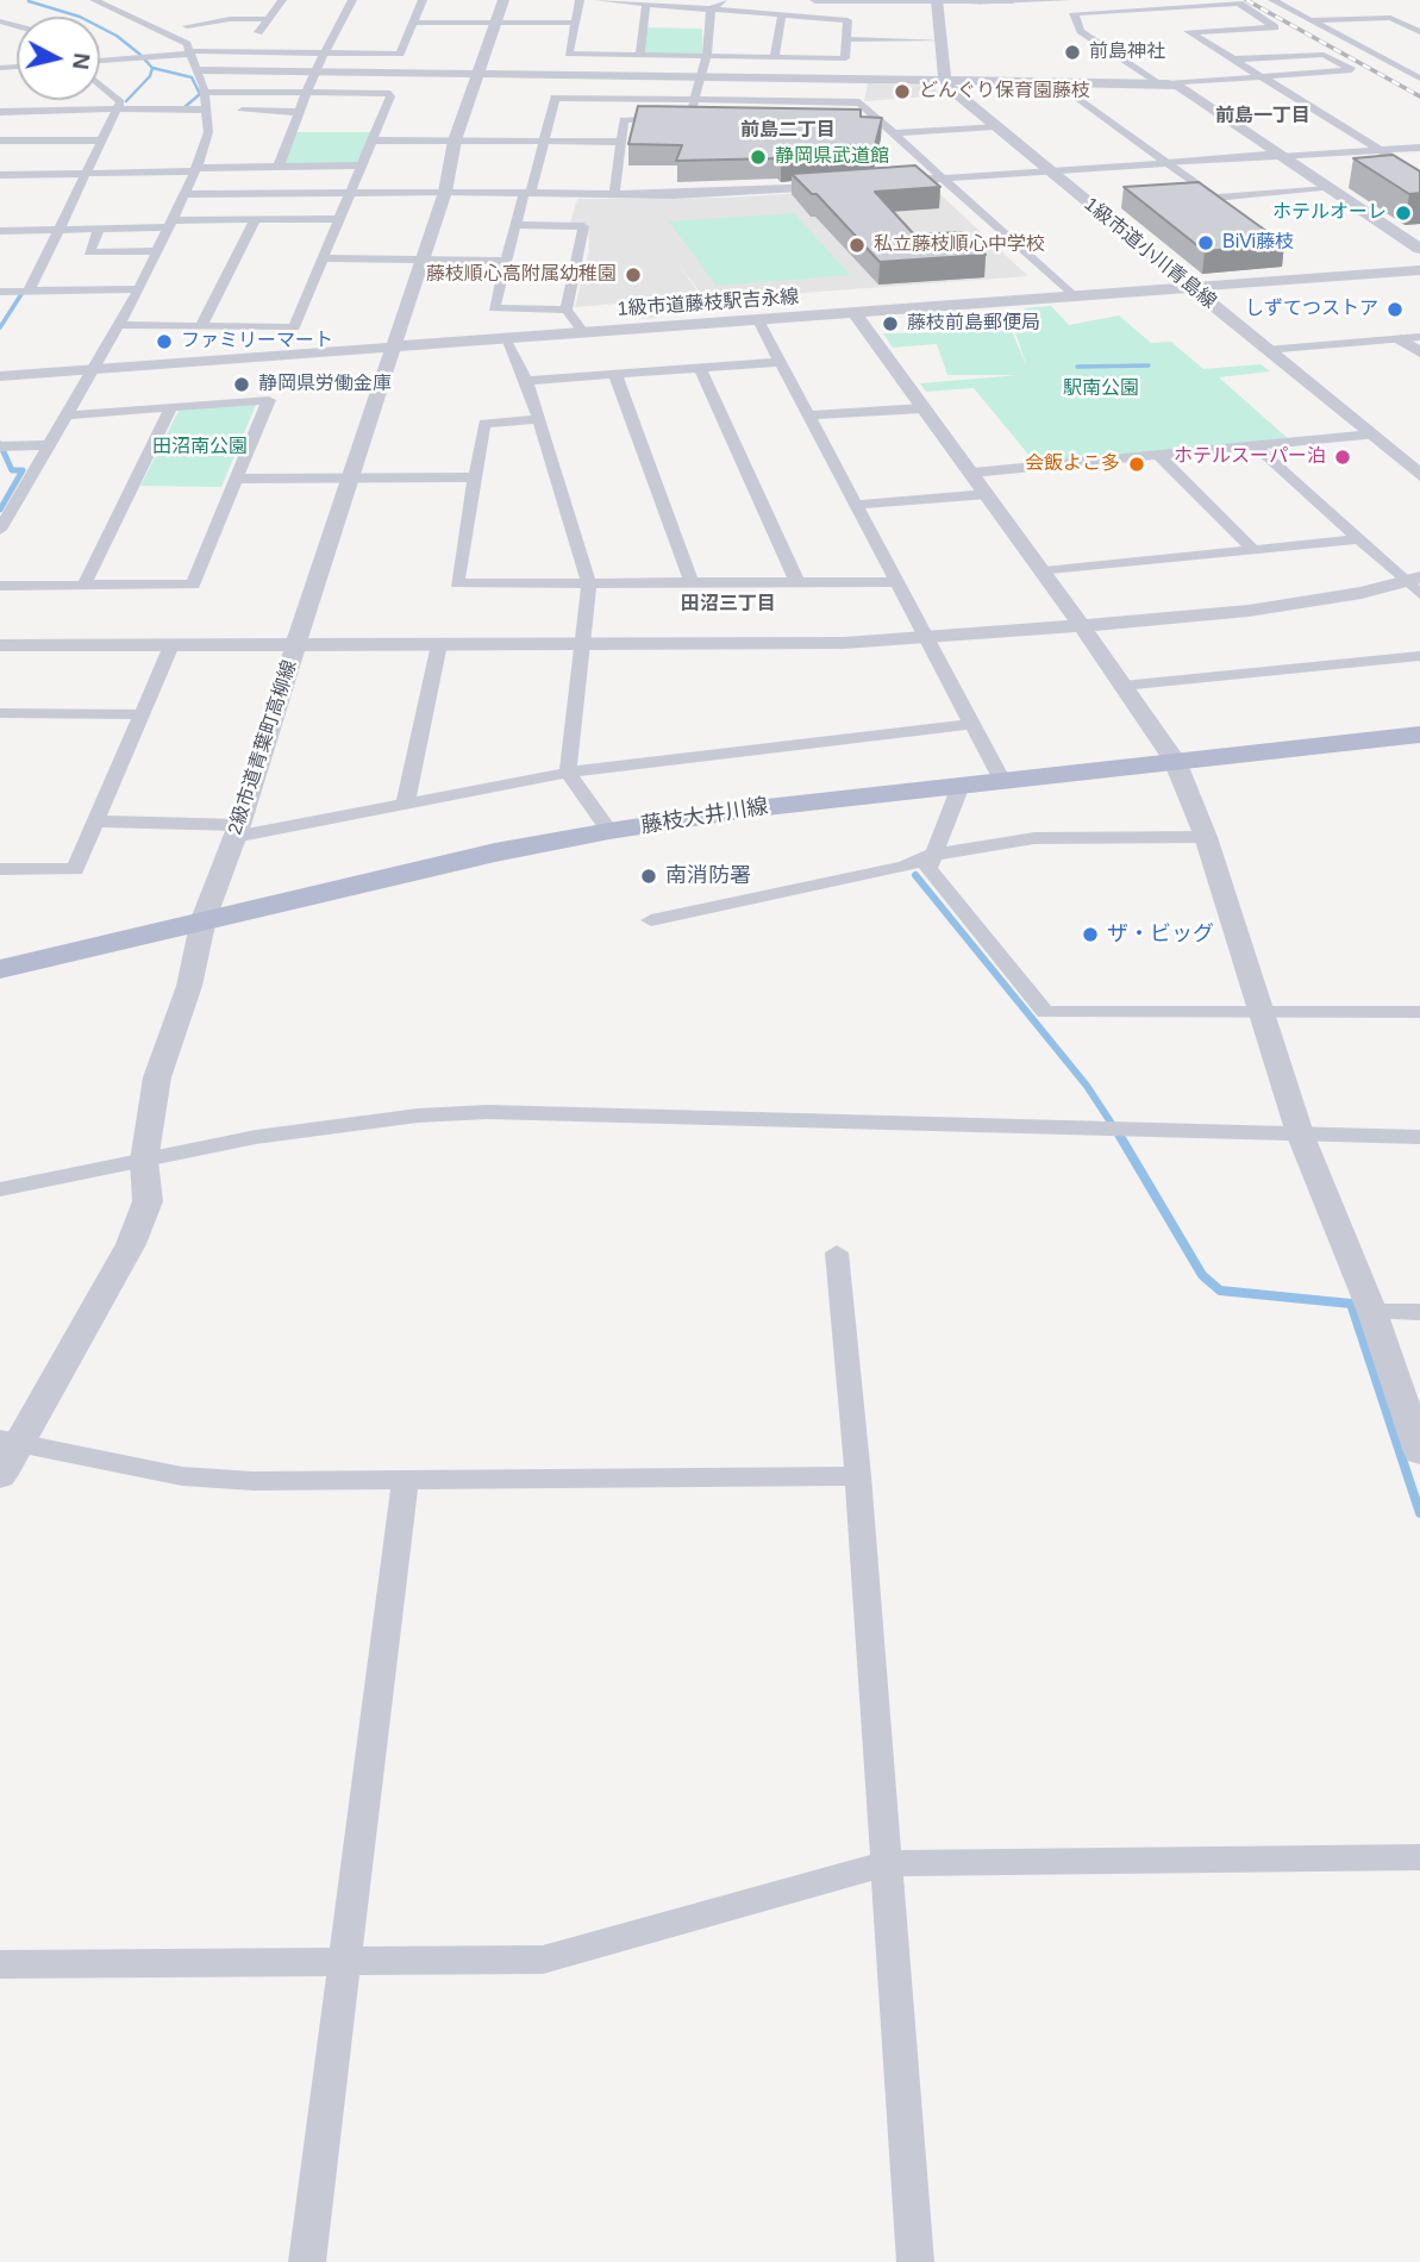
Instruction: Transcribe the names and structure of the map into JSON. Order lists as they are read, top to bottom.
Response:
{
  "streets": {
    "main road": ["藤枝大井川線"],
    "street": ["1級市道小川青島線", "1級市道藤枝駅吉永線", "2級市道青葉町高柳線"]
  },
  "crossings": [
    ["1級市道小川青島線", "1級市道藤枝駅吉永線"],
    ["1級市道藤枝駅吉永線", "2級市道青葉町高柳線"],
    ["2級市道青葉町高柳線", "藤枝大井川線"]
  ],
  "districts": ["前島一丁目", "前島二丁目", "田沼三丁目"],
  "parks": ["駅南公園", "田沼南公園"],
  "places": [
    "前島神社",
    "どんぐり保育園藤枝",
    "静岡県武道館",
    "ホテルオーレ",
    "BiVi藤枝",
    "私立藤枝順心中学校",
    "藤枝順心高附属幼稚園",
    "しずてつストア",
    "藤枝前島郵便局",
    "ファミリーマート",
    "静岡県労働金庫",
    "ホテルスーパー泊",
    "会飯よこ多",
    "南消防署",
    "ザ・ビッグ"
  ],
  "north": "right"
}
